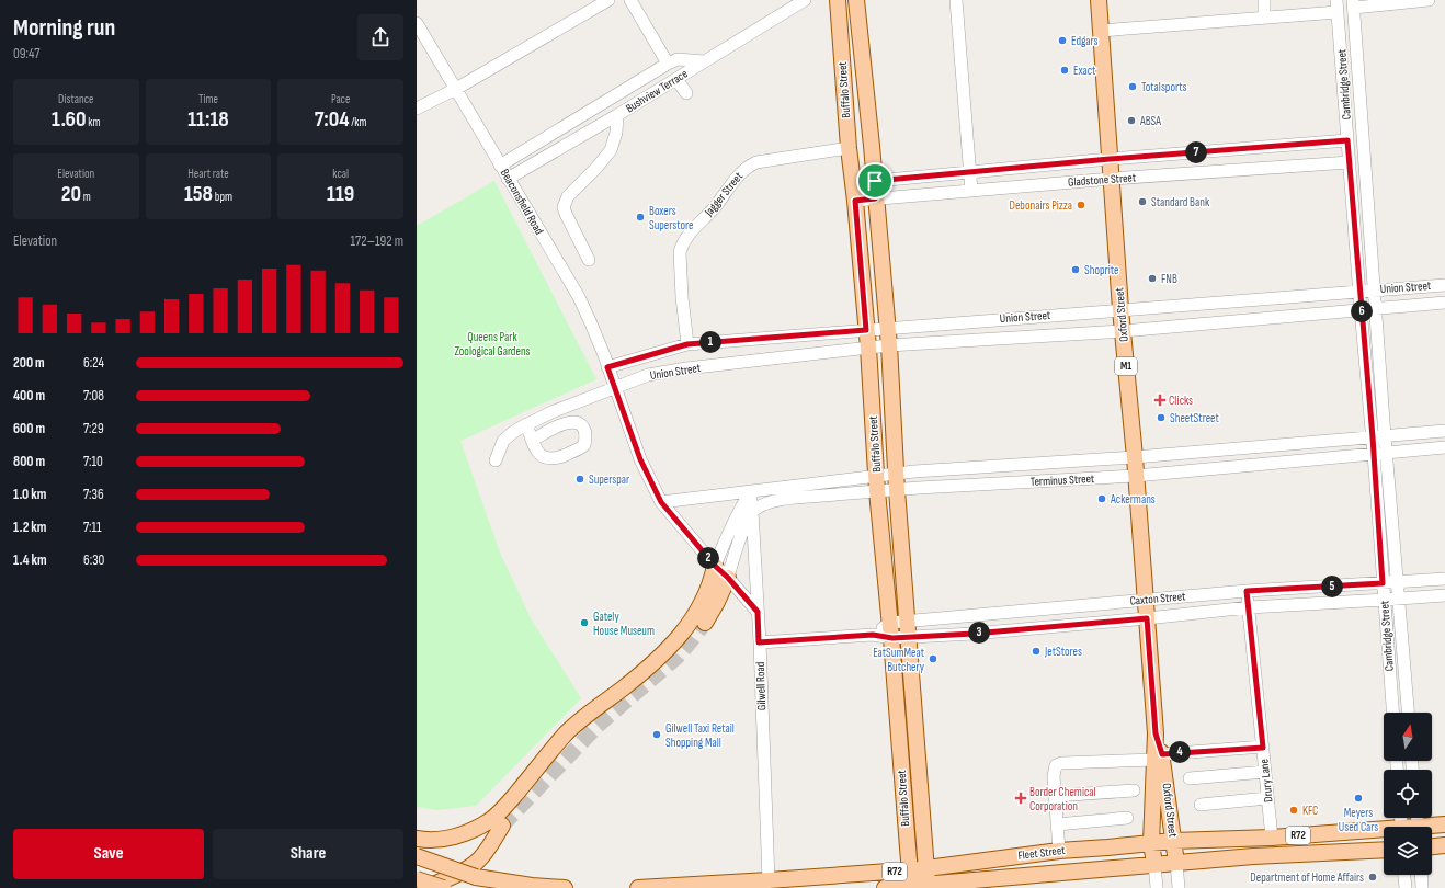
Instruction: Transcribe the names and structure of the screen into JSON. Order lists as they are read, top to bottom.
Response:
{
  "streets": {
    "main road": [
      "Buffalo Street",
      "Oxford Street",
      "M1",
      "R72",
      "Fleet Street"
    ],
    "street": [
      "Cambridge Street",
      "Bushview Terrace",
      "Gladstone Street",
      "Jagger Street",
      "Beaconsfield Road",
      "Union Street",
      "Terminus Street",
      "Caxton Street",
      "Gilwell Road",
      "Drury Lane"
    ]
  },
  "crossings": [
    ["Cambridge Street", "Gladstone Street"],
    ["Cambridge Street", "Union Street"],
    ["Cambridge Street", "Terminus Street"],
    ["Cambridge Street", "Caxton Street"],
    ["Buffalo Street", "Gladstone Street"],
    ["Buffalo Street", "Jagger Street"],
    ["Buffalo Street", "Union Street"],
    ["Buffalo Street", "Terminus Street"],
    ["Buffalo Street", "Caxton Street"],
    ["Buffalo Street", "Fleet Street"],
    ["Bushview Terrace", "Beaconsfield Road"],
    ["Gladstone Street", "Oxford Street"],
    ["Jagger Street", "Union Street"],
    ["Beaconsfield Road", "Union Street"],
    ["Beaconsfield Road", "Terminus Street"],
    ["Beaconsfield Road", "Gilwell Road"],
    ["Union Street", "Oxford Street"],
    ["Oxford Street", "Terminus Street"],
    ["Oxford Street", "Caxton Street"],
    ["Oxford Street", "Fleet Street"],
    ["Terminus Street", "Gilwell Road"],
    ["Caxton Street", "Gilwell Road"],
    ["Caxton Street", "Drury Lane"],
    ["Gilwell Road", "Fleet Street"],
    ["Drury Lane", "Fleet Street"]
  ],
  "parks": ["Queens Park Zoological Gardens"],
  "places": {
    "other": [
      "Edgars",
      "Exact",
      "Totalsports",
      "ABSA",
      "Standard Bank",
      "Debonairs Pizza",
      "Boxers Superstore",
      "Shoprite",
      "FNB",
      "SheetStreet",
      "Superspar",
      "Ackermans",
      "Gately House Museum",
      "JetStores",
      "EatSumMeat Butchery",
      "Gilwell Taxi Retail Shopping Mall",
      "Meyers Used Cars",
      "KFC",
      "Department of Home Affairs"
    ],
    "health": ["Clicks", "Border Chemical Corporation"]
  },
  "north": "top",
  "page": {
    "heading": ["Morning run", "09:47"],
    "stats": [
      ["Distance", "1.60 km"],
      ["Time", "11:18"],
      ["Pace", "7:04 /km"],
      ["Elevation", "20 m"],
      ["Heart rate", "158 bpm"],
      ["kcal", "119"]
    ],
    "pins": [
      "7",
      "6",
      "1",
      "2",
      "5",
      "3",
      "4"
    ],
    "chart": ["Elevation", "172–192 m"],
    "list": [
      {
        "name": "200 m",
        "note": "6:24"
      },
      {
        "name": "400 m",
        "note": "7:08"
      },
      {
        "name": "600 m",
        "note": "7:29"
      },
      {
        "name": "800 m",
        "note": "7:10"
      },
      {
        "name": "1.0 km",
        "note": "7:36"
      },
      {
        "name": "1.2 km",
        "note": "7:11"
      },
      {
        "name": "1.4 km",
        "note": "6:30"
      }
    ],
    "buttons": ["Save", "Share"]
  }
}
